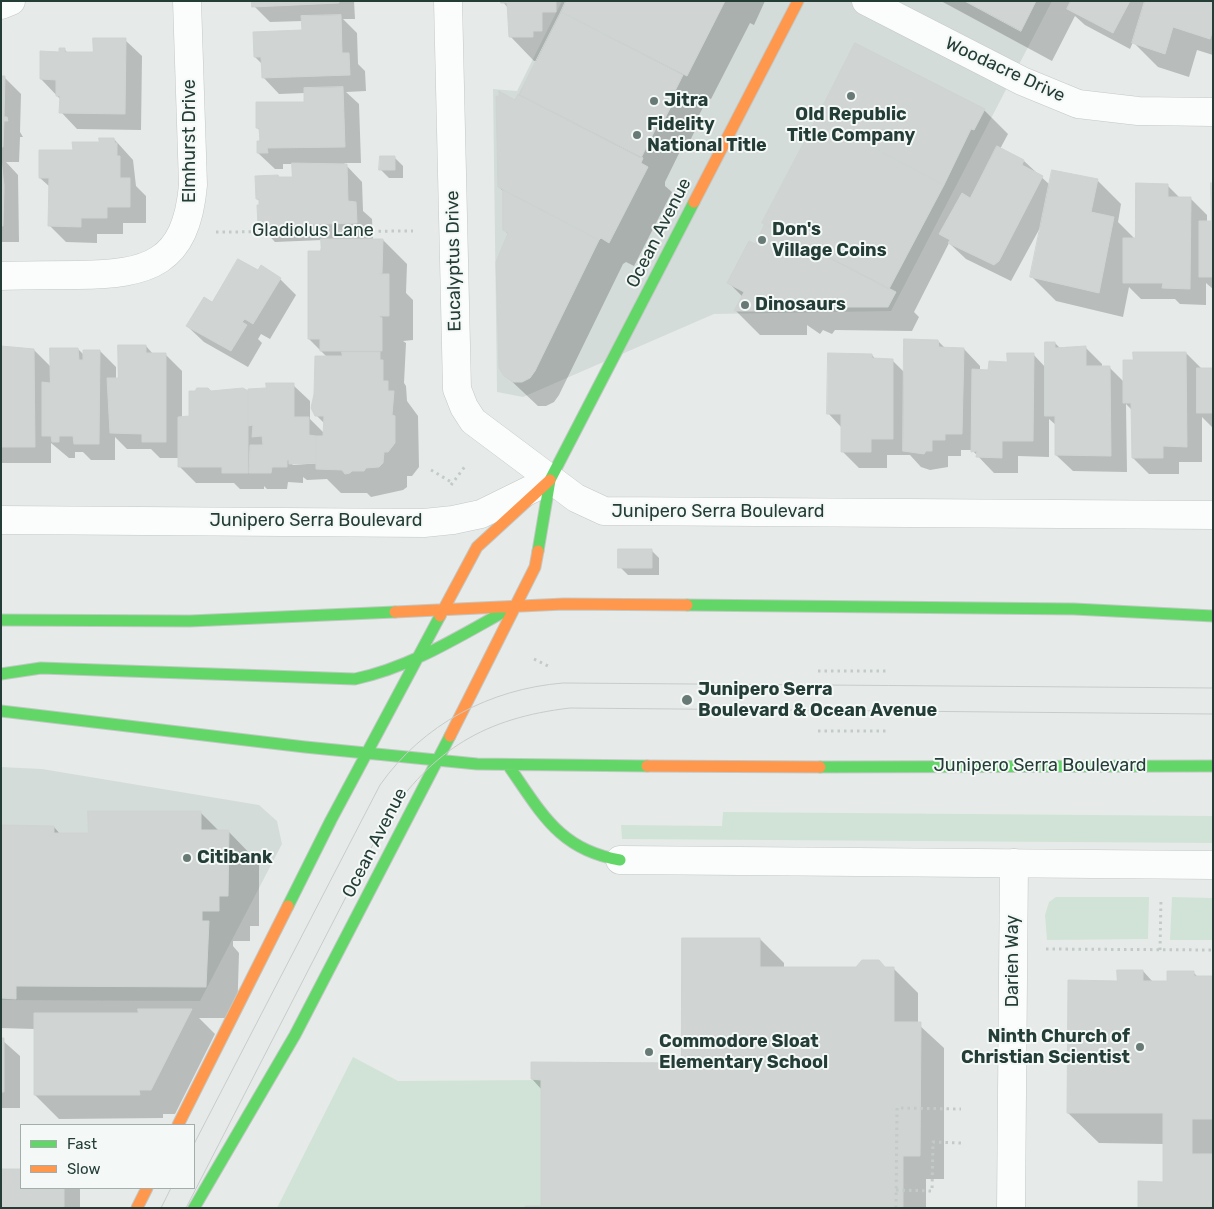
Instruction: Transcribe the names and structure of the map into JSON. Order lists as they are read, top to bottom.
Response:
{
  "streets": {
    "main road": ["Ocean Avenue", "Junipero Serra Boulevard"],
    "street": [
      "Woodacre Drive",
      "Elmhurst Drive",
      "Eucalyptus Drive",
      "Darien Way"
    ],
    "path": ["Gladiolus Lane"]
  },
  "crossings": [
    ["Ocean Avenue", "Eucalyptus Drive"],
    ["Ocean Avenue", "Junipero Serra Boulevard"],
    ["Eucalyptus Drive", "Junipero Serra Boulevard"]
  ],
  "places": [
    "Old Republic Title Company",
    "Jitra",
    "Fidelity National Title",
    "Don's Village Coins",
    "Dinosaurs",
    "Junipero Serra Boulevard & Ocean Avenue",
    "Citibank",
    "Ninth Church of Christian Scientist",
    "Commodore Sloat Elementary School"
  ],
  "legend": ["Fast", "Slow"]
}
